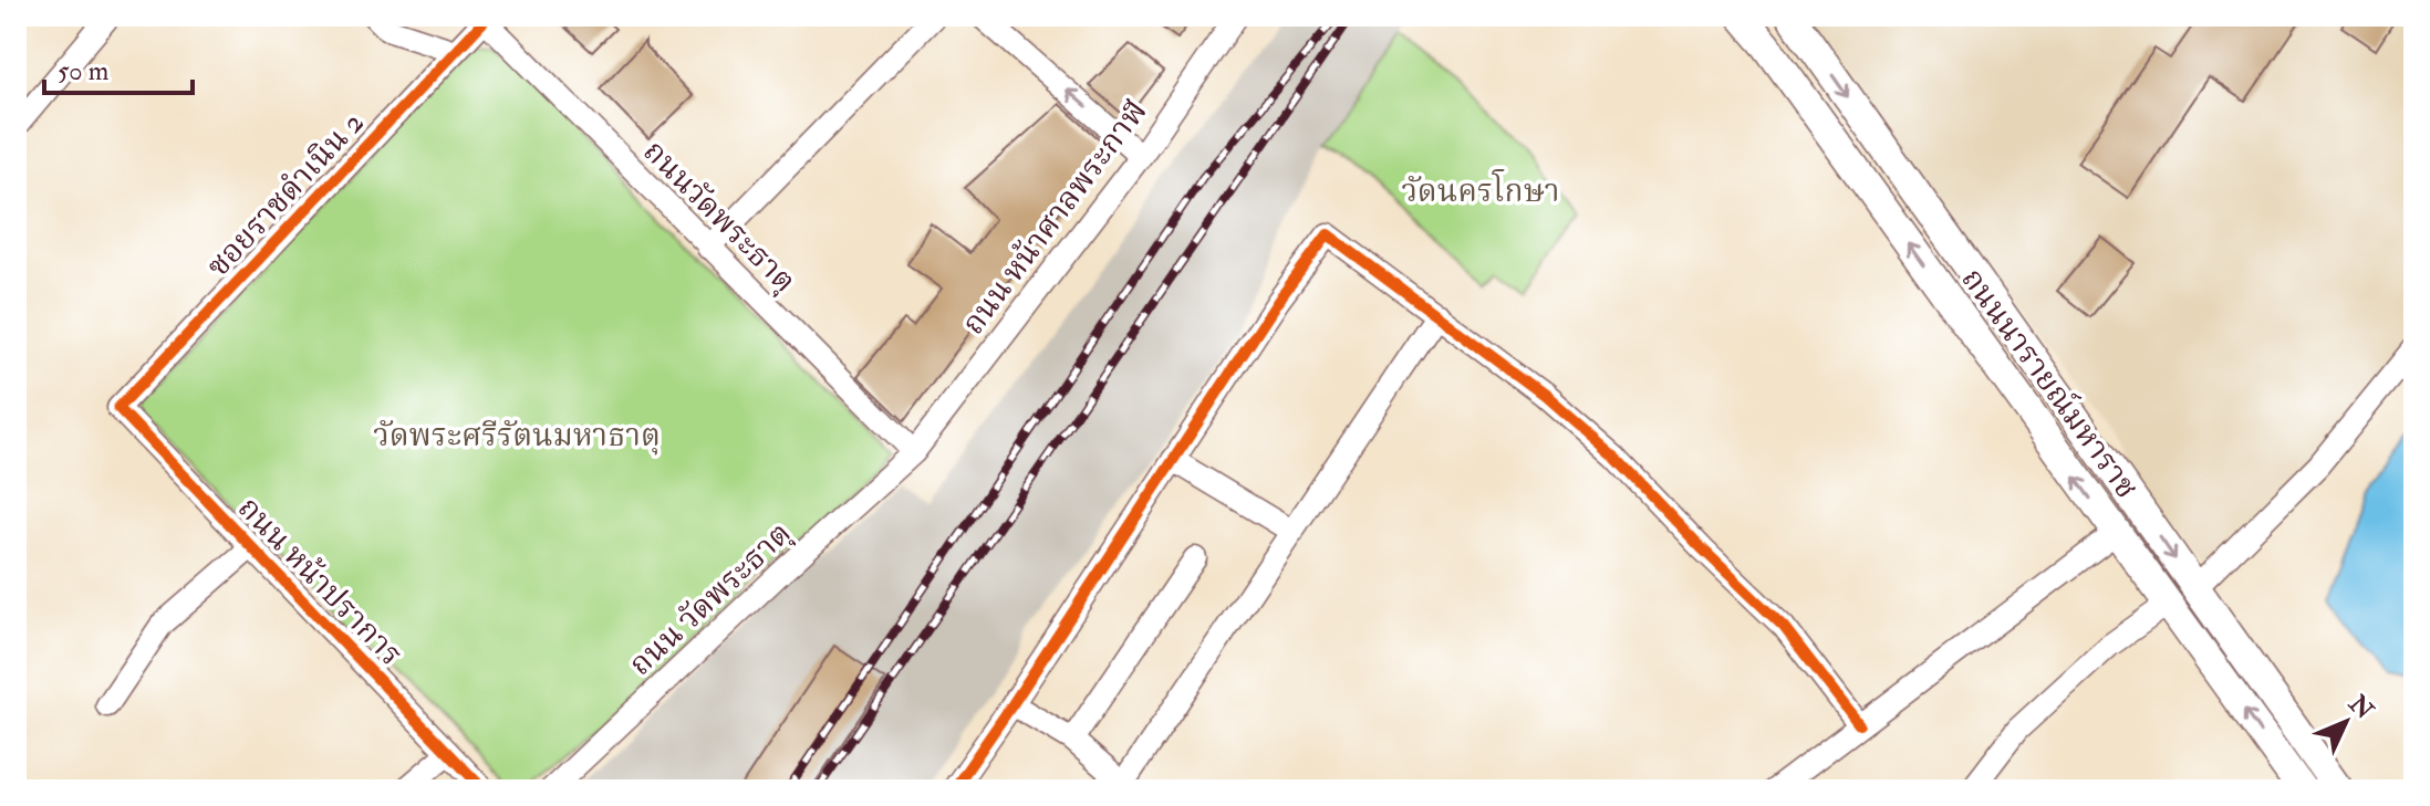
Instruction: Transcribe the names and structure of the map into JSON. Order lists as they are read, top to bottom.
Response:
{
  "streets": {
    "main road": ["ถนนนารายณ์มหาราช"],
    "street": [
      "ซอยราชดำเนิน 2",
      "ถนนวัดพระธาตุ",
      "ถนน หน้าศาลพระกาฬ",
      "ถนน หน้าปราการ",
      "ถนน วัดพระธาตุ"
    ]
  },
  "crossings": [
    ["ซอยราชดำเนิน 2", "ถนนวัดพระธาตุ"],
    ["ซอยราชดำเนิน 2", "ถนน หน้าปราการ"],
    ["ถนนวัดพระธาตุ", "ถนน หน้าศาลพระกาฬ"],
    ["ถนนวัดพระธาตุ", "ถนน วัดพระธาตุ"],
    ["ถนน หน้าศาลพระกาฬ", "ถนน วัดพระธาตุ"]
  ],
  "parks": ["วัดนครโกษา", "วัดพระศรีรัตนมหาธาตุ"],
  "scale_bar": "50 m",
  "north": "top right"
}
